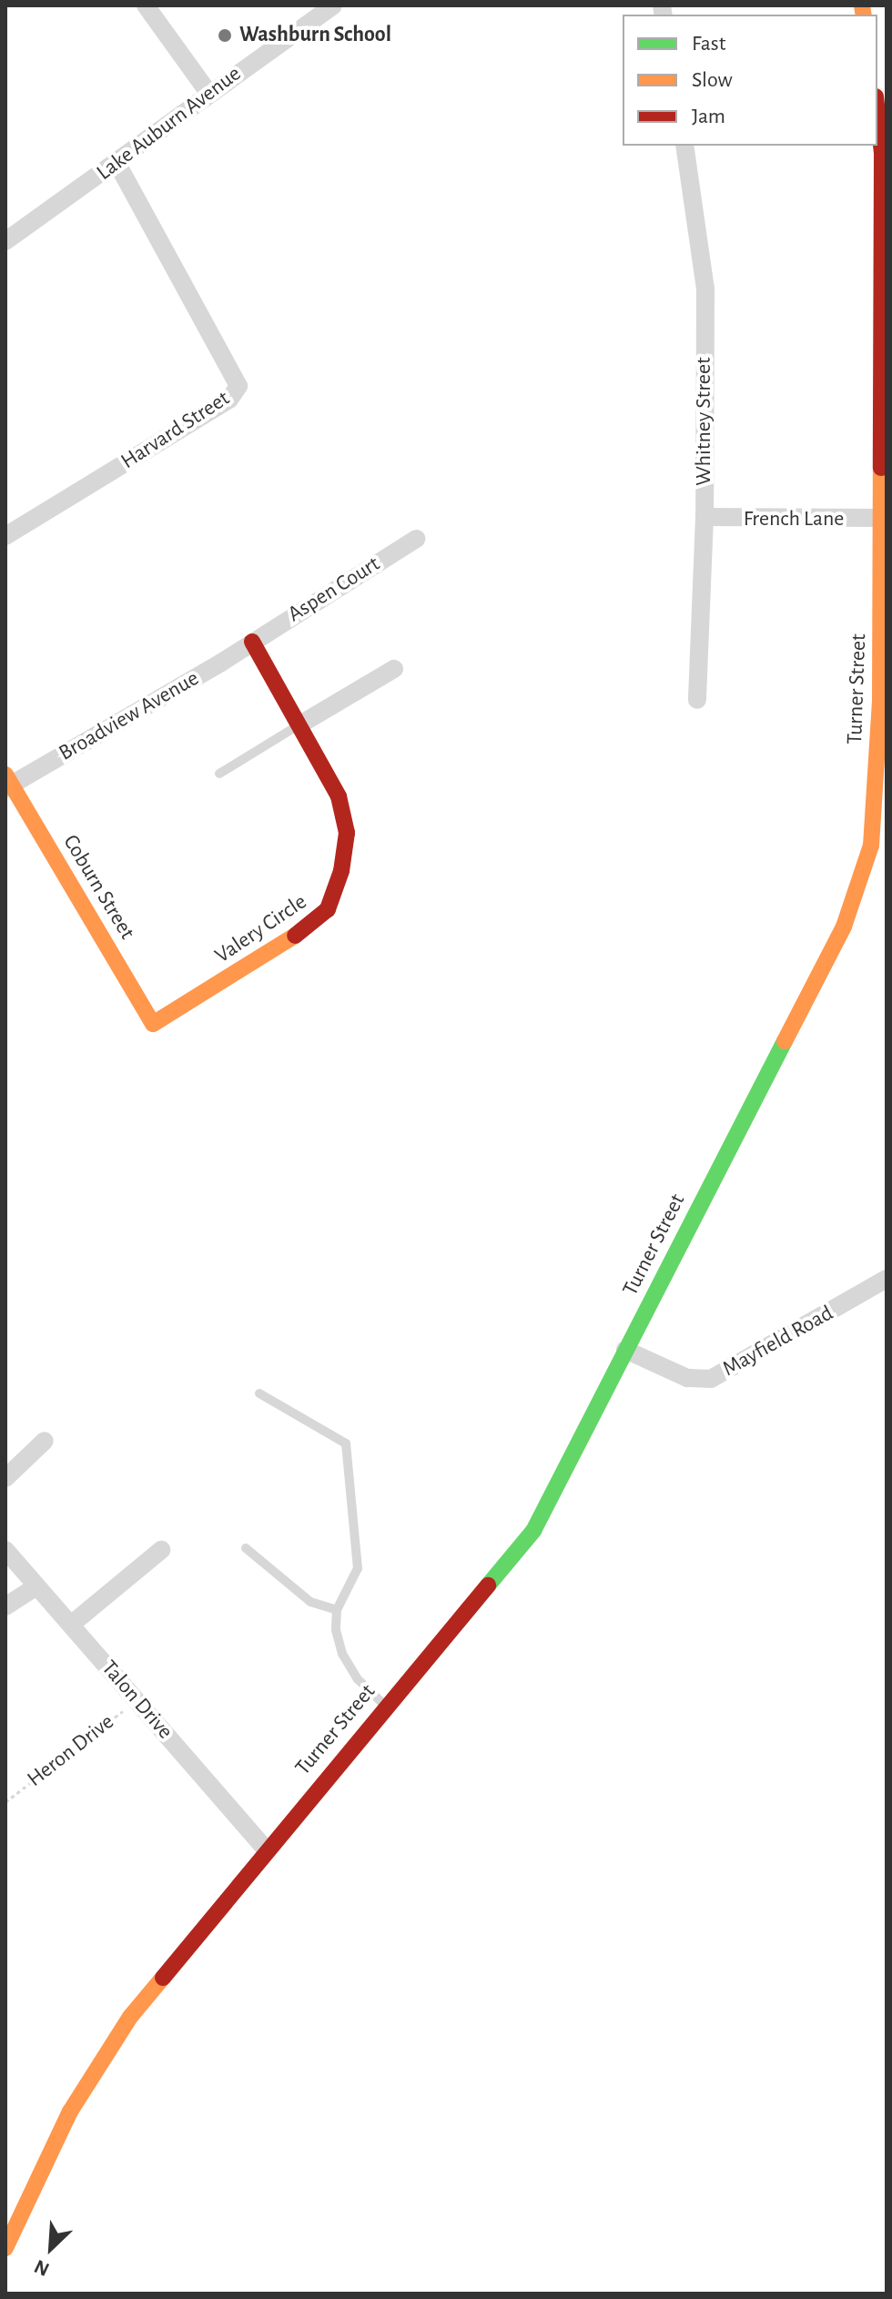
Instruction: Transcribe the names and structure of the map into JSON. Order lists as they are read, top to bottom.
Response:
{
  "streets": {
    "main road": ["Turner Street", "Coburn Street", "Valery Circle"],
    "street": [
      "Lake Auburn Avenue",
      "Whitney Street",
      "Harvard Street",
      "French Lane",
      "Aspen Court",
      "Broadview Avenue",
      "Mayfield Road",
      "Talon Drive"
    ],
    "path": ["Heron Drive"]
  },
  "crossings": [
    ["Lake Auburn Avenue", "Harvard Street"],
    ["Whitney Street", "French Lane"],
    ["French Lane", "Turner Street"],
    ["Aspen Court", "Broadview Avenue"],
    ["Aspen Court", "Valery Circle"],
    ["Turner Street", "Mayfield Road"],
    ["Turner Street", "Talon Drive"],
    ["Broadview Avenue", "Coburn Street"],
    ["Broadview Avenue", "Valery Circle"],
    ["Coburn Street", "Valery Circle"],
    ["Talon Drive", "Heron Drive"]
  ],
  "places": ["Washburn School"],
  "legend": ["Fast", "Slow", "Jam"],
  "north": "bottom left"
}
